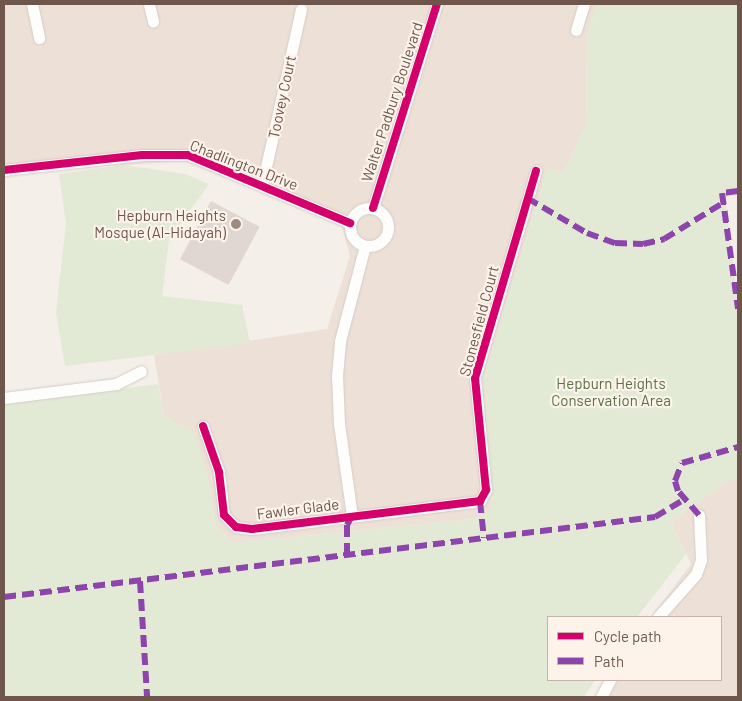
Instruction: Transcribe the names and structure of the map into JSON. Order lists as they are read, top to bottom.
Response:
{
  "streets": {
    "street": [
      "Toovey Court",
      "Walter Padbury Boulevard",
      "Chadlington Drive",
      "Stonesfield Court",
      "Fawler Glade"
    ]
  },
  "crossings": [
    ["Toovey Court", "Chadlington Drive"],
    ["Walter Padbury Boulevard", "Chadlington Drive"],
    ["Stonesfield Court", "Fawler Glade"]
  ],
  "parks": ["Hepburn Heights Conservation Area"],
  "places": ["Hepburn Heights Mosque (Al-Hidayah)"],
  "legend": ["Cycle path", "Path"]
}
